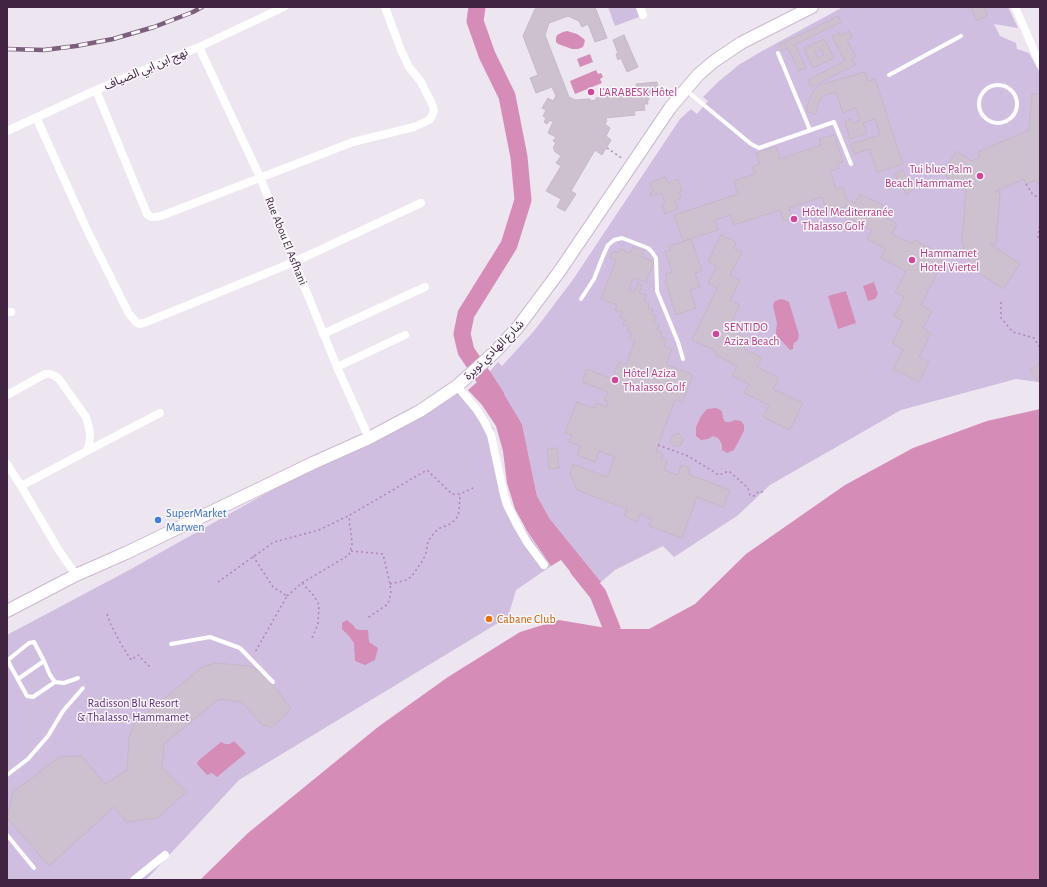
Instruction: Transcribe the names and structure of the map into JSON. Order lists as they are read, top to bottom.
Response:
{
  "streets": {
    "street": ["نهج ابن ابي الضياف", "Rue Abou El Asfhani", "شارع الهادي نويرة"]
  },
  "crossings": [
    ["نهج ابن ابي الضياف", "Rue Abou El Asfhani"],
    ["Rue Abou El Asfhani", "شارع الهادي نويرة"]
  ],
  "parks": ["Radisson Blu Resort & Thalasso, Hammamet"],
  "places": [
    "L'ARABESK Hôtel",
    "Tui blue Palm Beach Hammamet",
    "Hôtel Mediterranée Thalasso Golf",
    "Hammamet Hotel Viertel",
    "SENTIDO Aziza Beach",
    "Hôtel Aziza Thalasso Golf",
    "SuperMarket Marwen",
    "Cabane Club"
  ]
}
